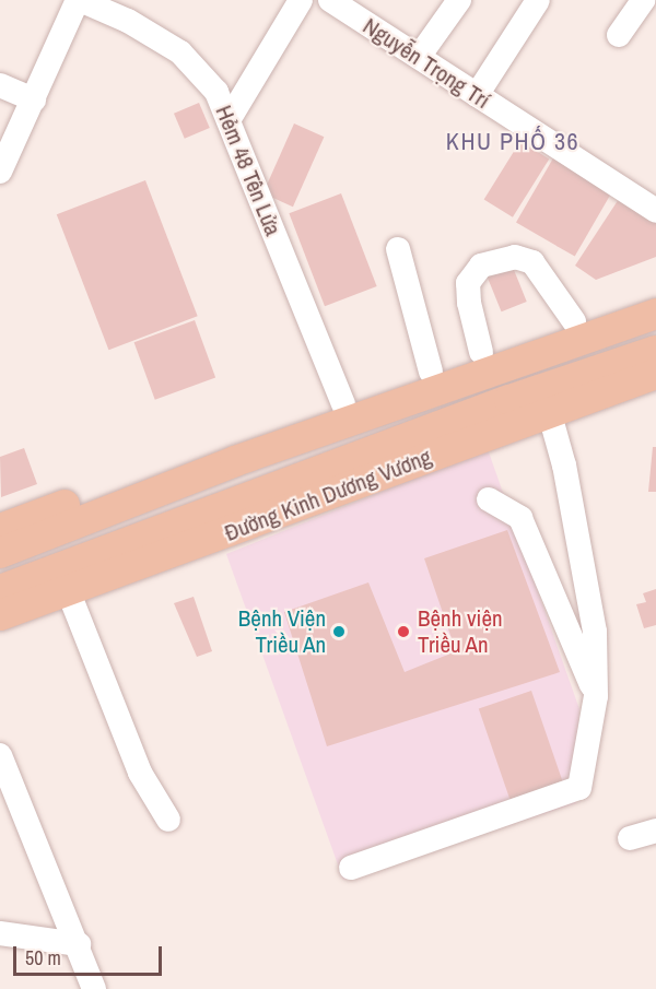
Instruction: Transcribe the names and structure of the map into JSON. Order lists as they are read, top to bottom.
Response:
{
  "streets": {
    "main road": ["Đường Kinh Dương Vương"],
    "street": ["Nguyễn Trọng Trí", "Hẻm 48 Tên Lửa"]
  },
  "districts": ["KHU PHỐ 36"],
  "places": ["Bệnh Viện Triều An", "Bệnh viện Triều An"],
  "scale_bar": "50 m"
}
